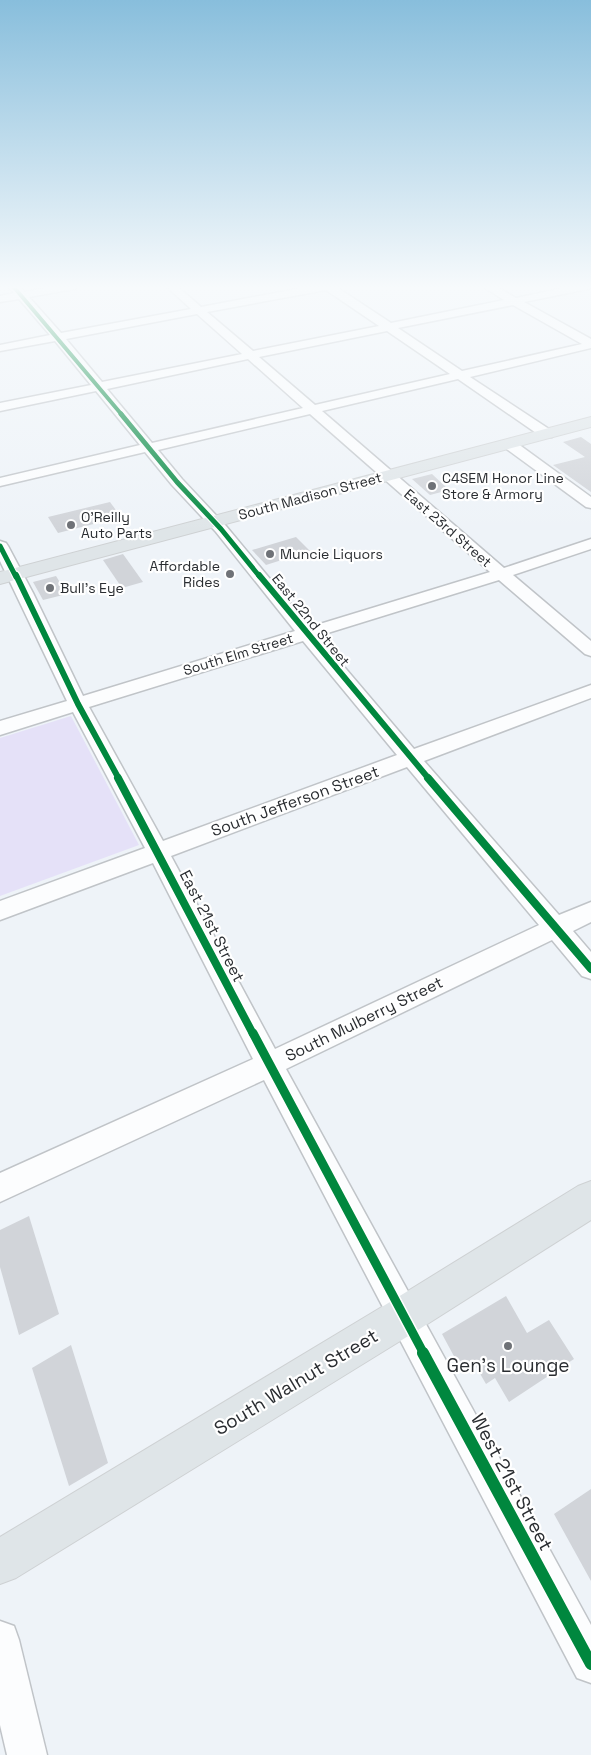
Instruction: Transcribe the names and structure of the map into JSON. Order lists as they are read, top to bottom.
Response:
{
  "streets": {
    "main road": ["South Madison Street", "South Walnut Street"],
    "street": [
      "East 23rd Street",
      "East 22nd Street",
      "South Elm Street",
      "South Jefferson Street",
      "East 21st Street",
      "South Mulberry Street",
      "West 21st Street"
    ]
  },
  "crossings": [
    ["South Madison Street", "East 23rd Street"],
    ["South Madison Street", "East 22nd Street"],
    ["South Madison Street", "East 21st Street"],
    ["East 23rd Street", "South Elm Street"],
    ["East 22nd Street", "South Elm Street"],
    ["East 22nd Street", "South Jefferson Street"],
    ["East 22nd Street", "South Mulberry Street"],
    ["South Elm Street", "East 21st Street"],
    ["South Jefferson Street", "East 21st Street"],
    ["East 21st Street", "South Mulberry Street"],
    ["East 21st Street", "South Walnut Street"],
    ["East 21st Street", "West 21st Street"],
    ["South Walnut Street", "West 21st Street"]
  ],
  "places": [
    "C4SEM Honor Line Store & Armory",
    "O'Reilly Auto Parts",
    "Muncie Liquors",
    "Affordable Rides",
    "Bull's Eye",
    "Gen's Lounge"
  ]
}
